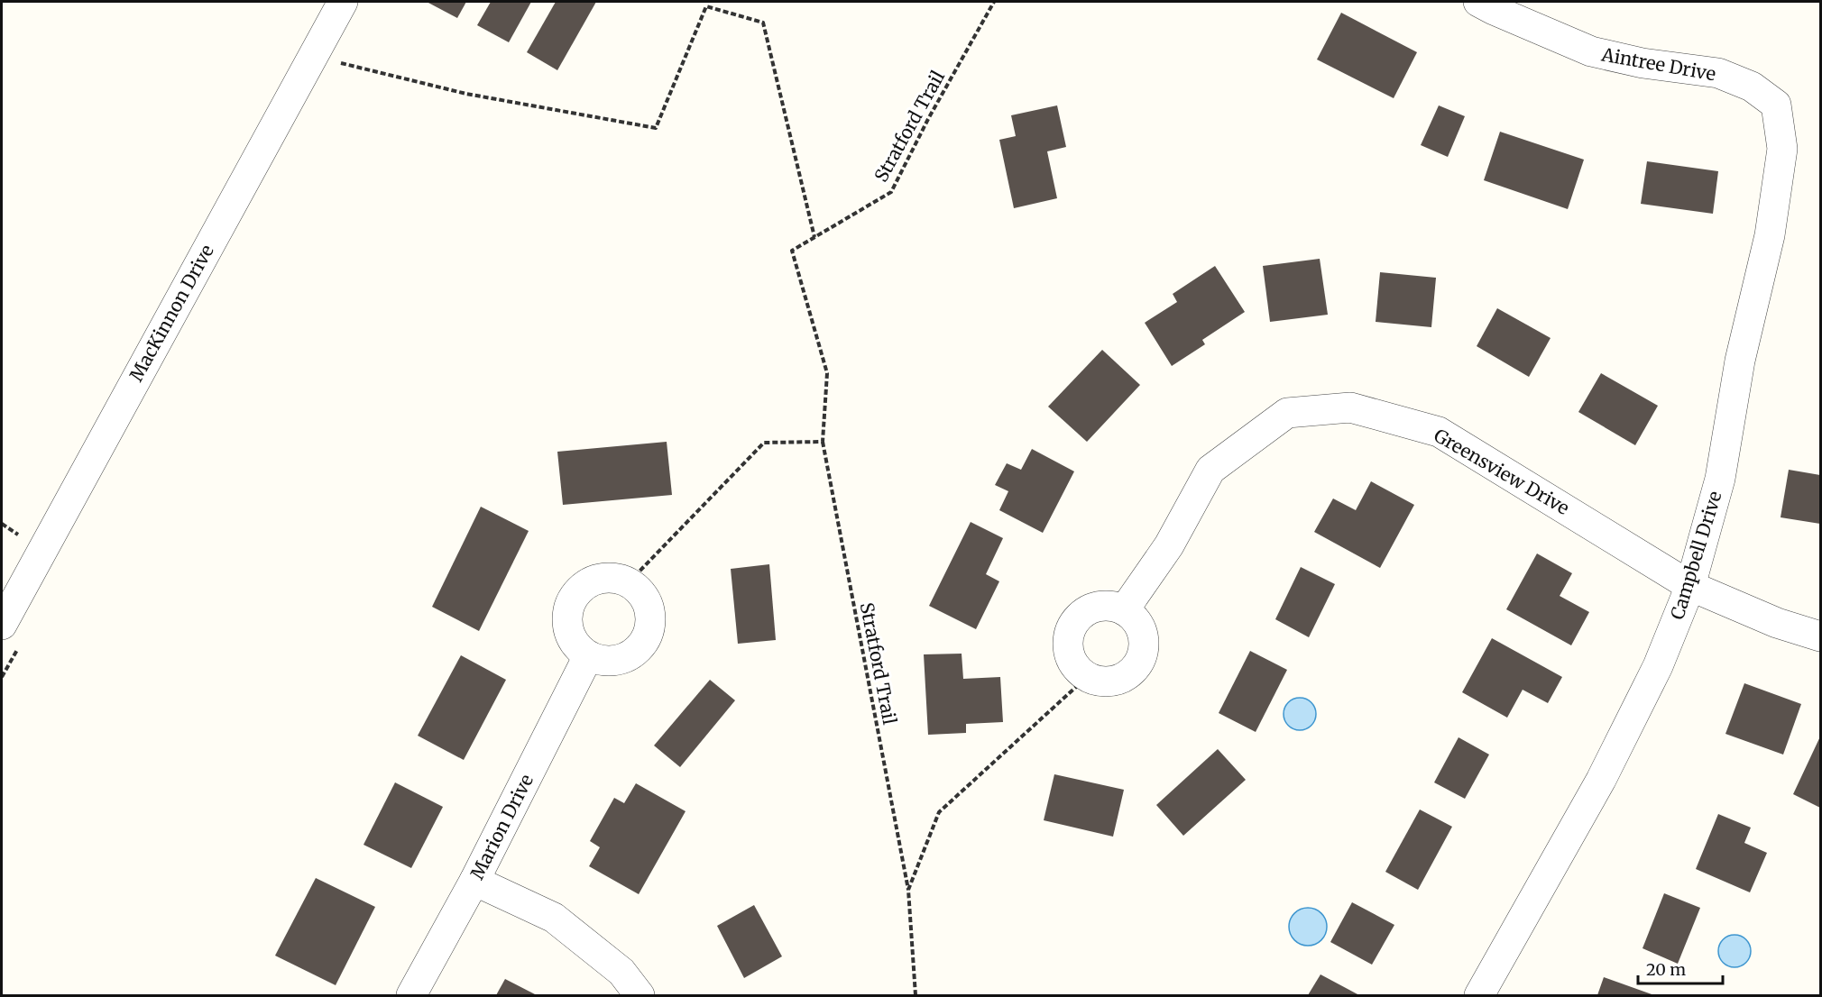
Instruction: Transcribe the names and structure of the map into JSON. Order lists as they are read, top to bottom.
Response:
{
  "streets": {
    "street": [
      "Aintree Drive",
      "MacKinnon Drive",
      "Greensview Drive",
      "Campbell Drive",
      "Marion Drive"
    ],
    "path": ["Stratford Trail"]
  },
  "crossings": [
    ["Aintree Drive", "Campbell Drive"],
    ["Stratford Trail", "Greensview Drive"],
    ["Greensview Drive", "Campbell Drive"]
  ],
  "scale_bar": "20 m"
}
